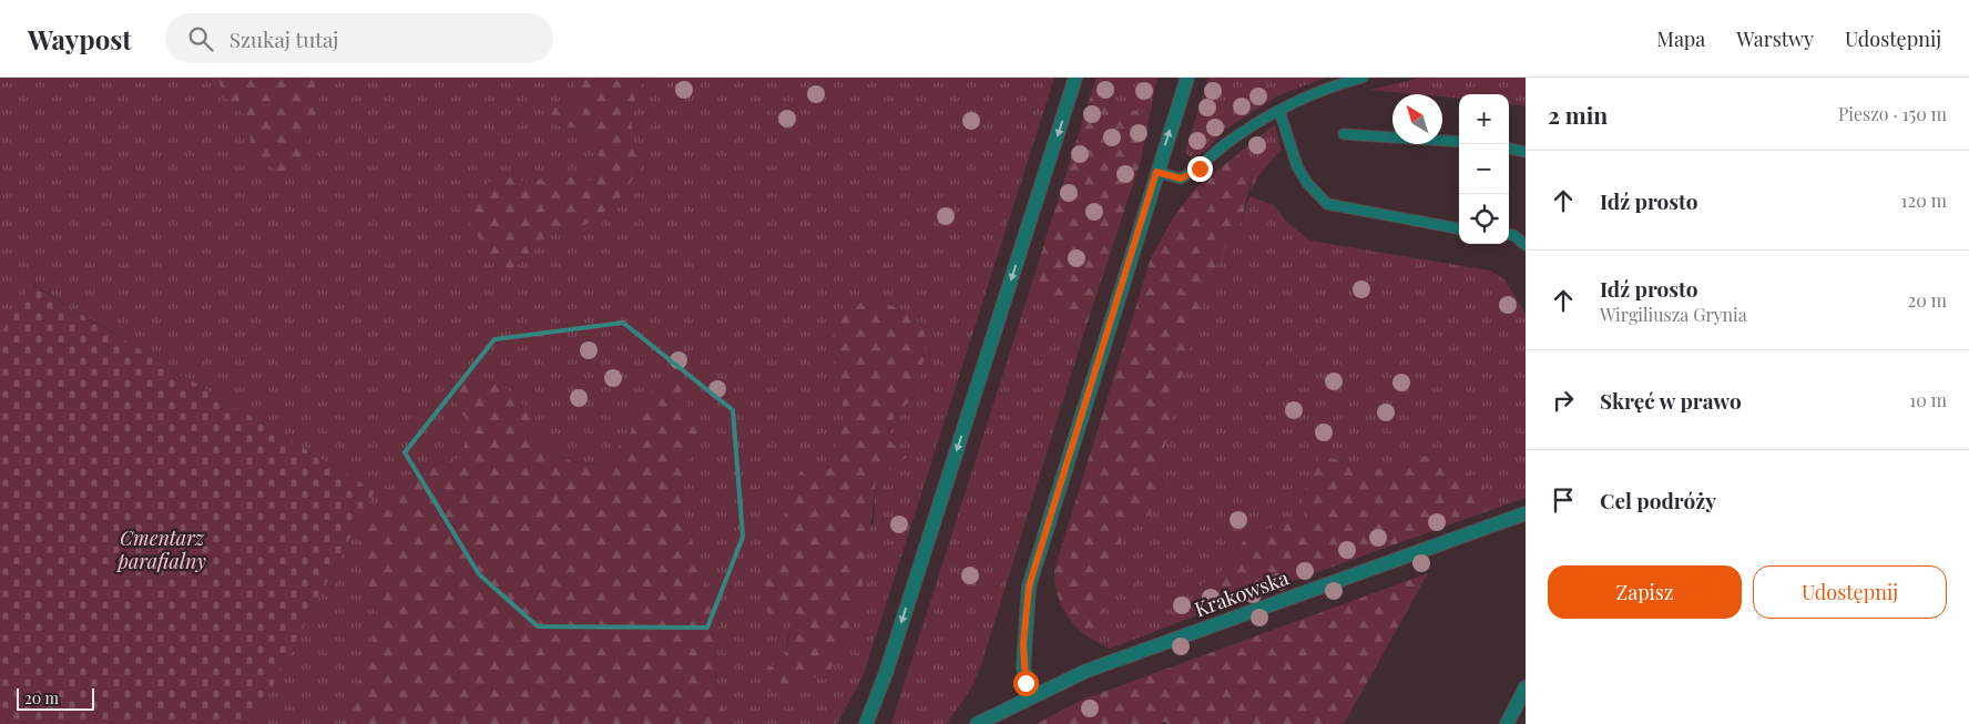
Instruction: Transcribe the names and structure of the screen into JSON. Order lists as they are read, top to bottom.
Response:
{
  "streets": {
    "street": ["Krakowska"]
  },
  "parks": ["Cmentarz parafialny"],
  "scale_bar": "20 m",
  "north": "top left",
  "page": {
    "header": "Waypost",
    "search": "Szukaj tutaj",
    "nav": ["Mapa", "Warstwy", "Udostępnij"],
    "heading": ["2 min", "Pieszo · 150 m"],
    "map_buttons": ["+", "−"],
    "list": [
      ["Idź prosto", "120 m"],
      ["Idź prosto", "Wirgiliusza Grynia", "20 m"],
      ["Skręć w prawo", "10 m"],
      "Cel podróży"
    ],
    "buttons": ["Zapisz", "Udostępnij"],
    "scale": "20 m"
  }
}
